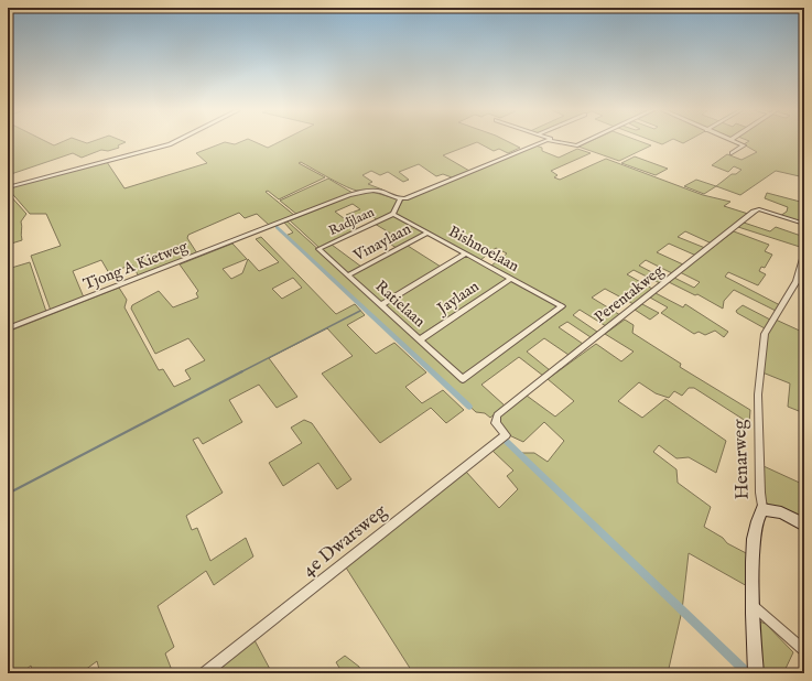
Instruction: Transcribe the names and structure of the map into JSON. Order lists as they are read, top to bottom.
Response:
{
  "streets": {
    "street": [
      "Radjlaan",
      "Vinaylaan",
      "Bishnoelaan",
      "Tjong A Kietweg",
      "Perentakweg",
      "Jaylaan",
      "Ratielaan",
      "Henarweg",
      "4e Dwarsweg"
    ]
  },
  "crossings": [
    ["Radjlaan", "Bishnoelaan"],
    ["Radjlaan", "Ratielaan"],
    ["Vinaylaan", "Bishnoelaan"],
    ["Vinaylaan", "Ratielaan"],
    ["Bishnoelaan", "Jaylaan"],
    ["Bishnoelaan", "Ratielaan"],
    ["Perentakweg", "4e Dwarsweg"],
    ["Jaylaan", "Ratielaan"]
  ]
}
